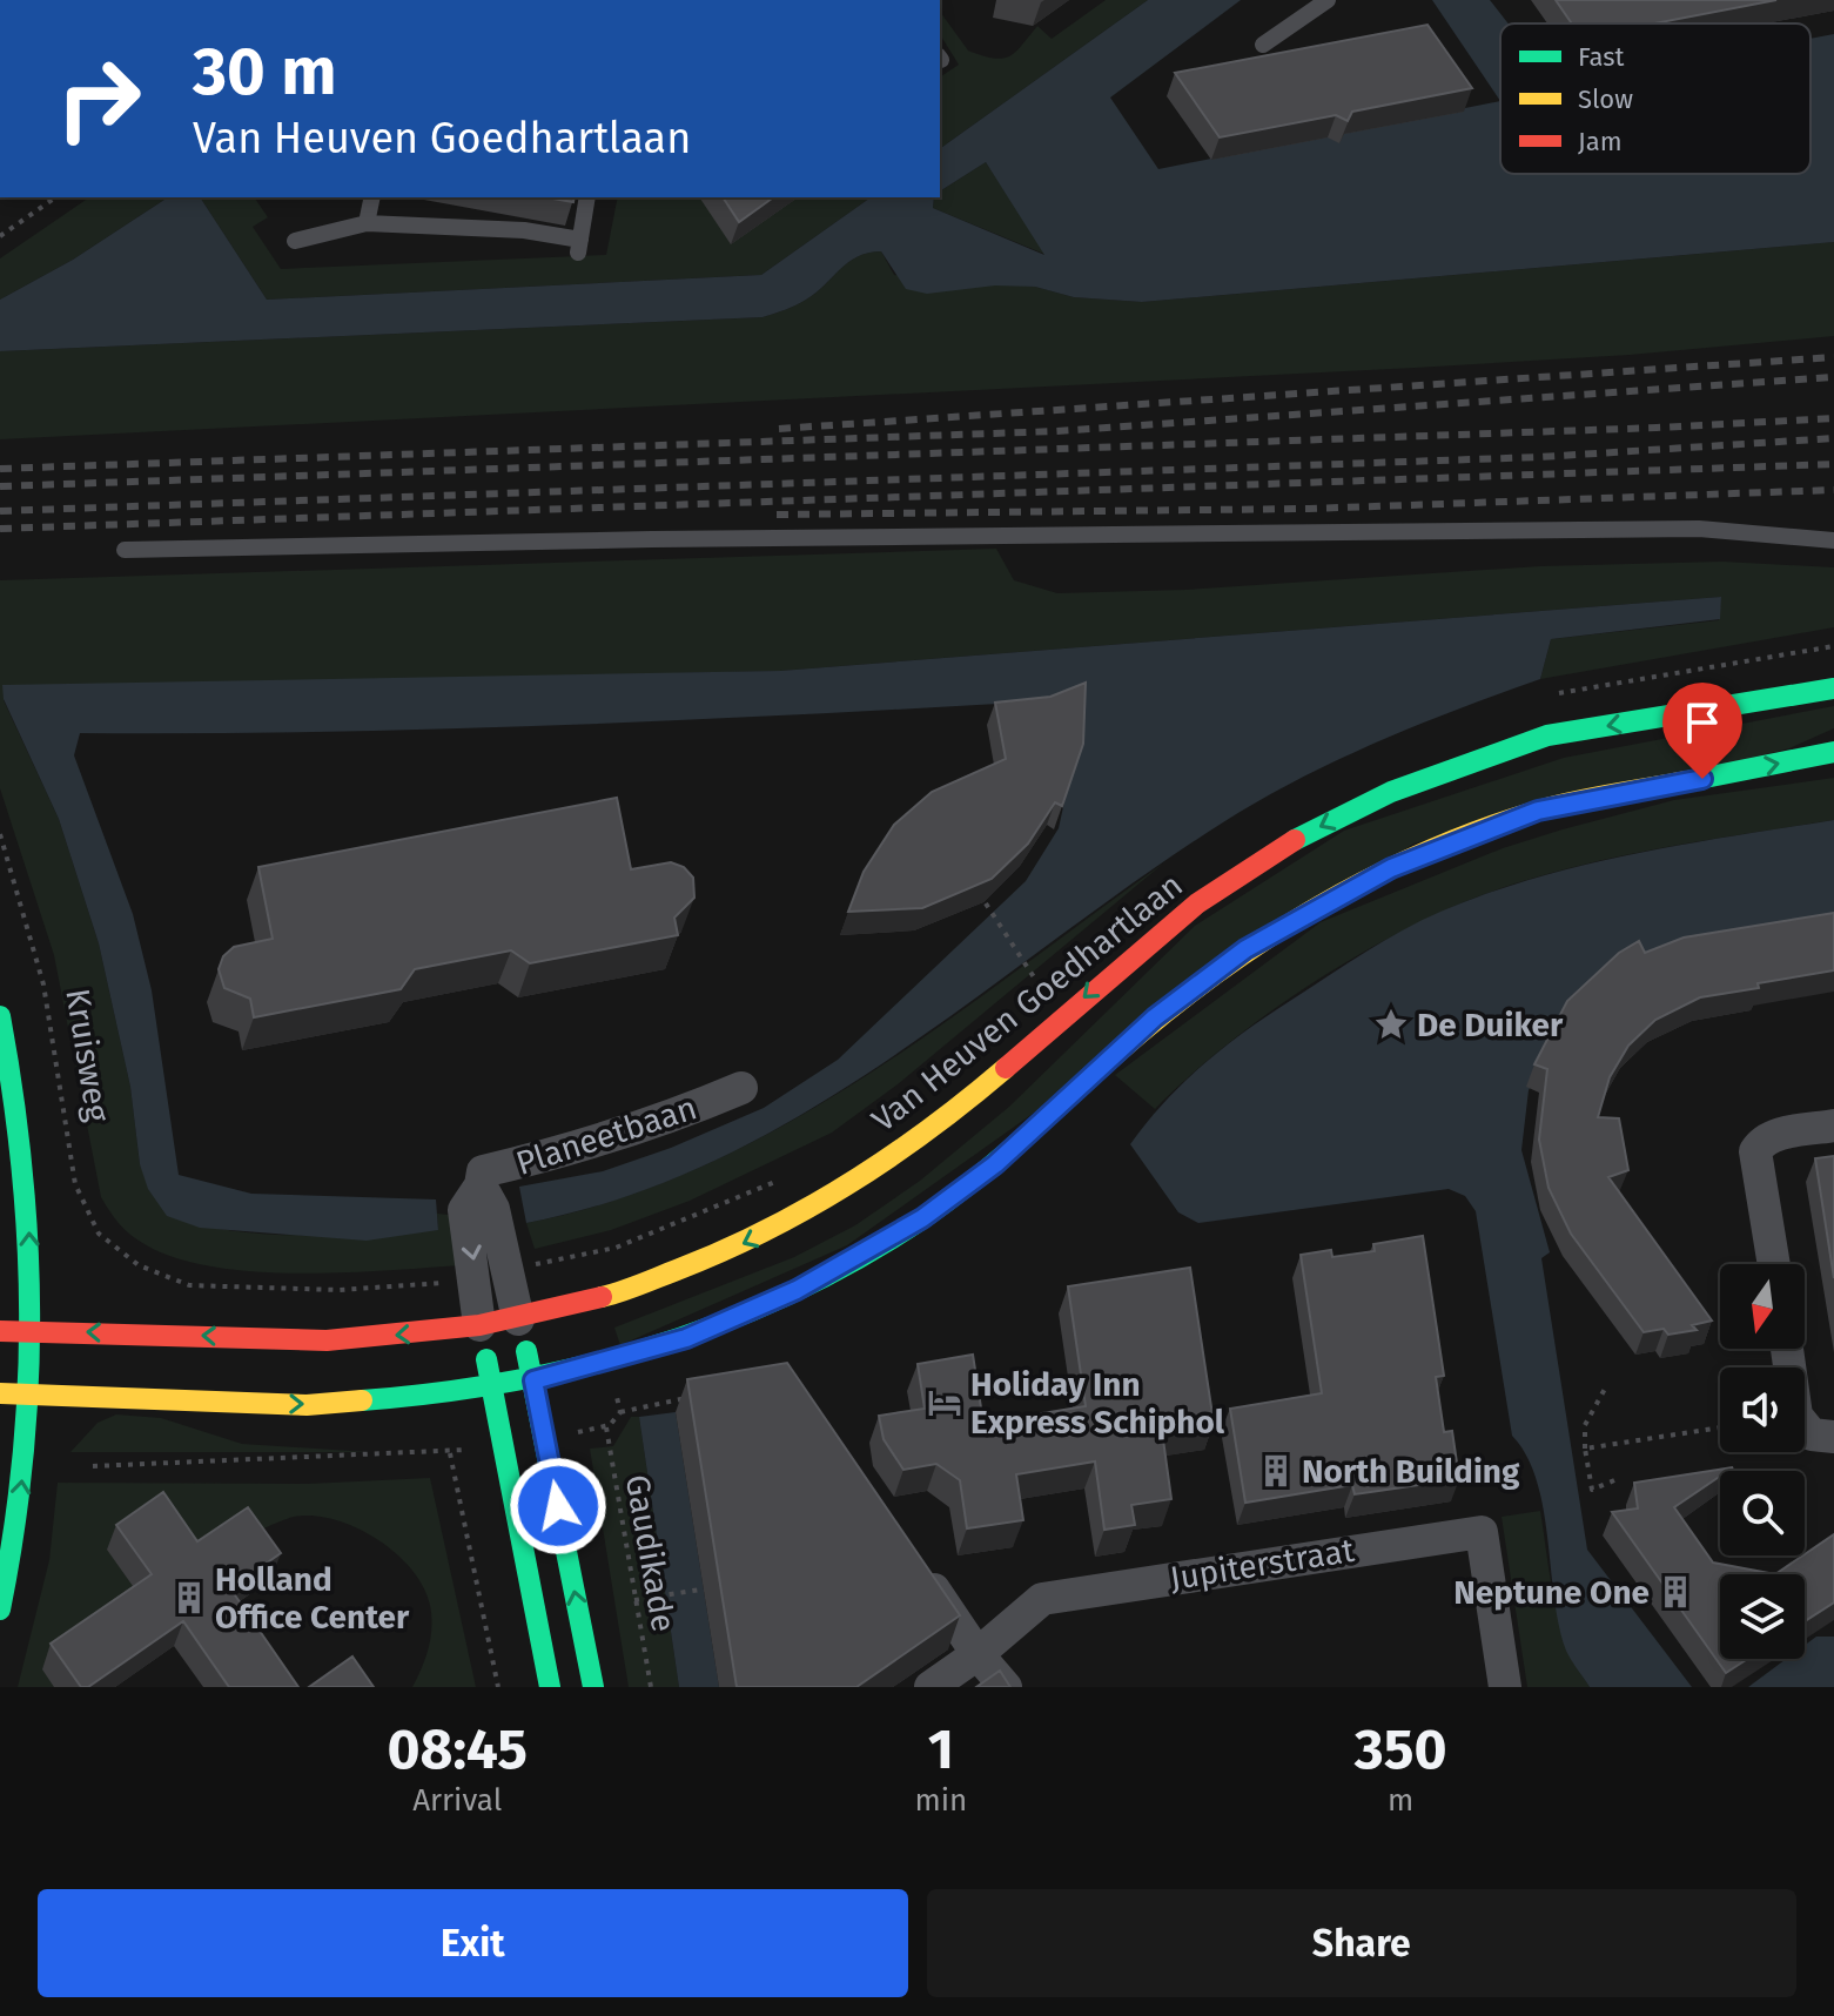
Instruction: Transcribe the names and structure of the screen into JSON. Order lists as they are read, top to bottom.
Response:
{
  "streets": {
    "main road": ["Van Heuven Goedhartlaan"],
    "street": ["Planeetbaan", "Jupiterstraat"],
    "path": ["Kruisweg", "Gaudikade"]
  },
  "crossings": [
    ["Van Heuven Goedhartlaan", "Planeetbaan"],
    ["Kruisweg", "Planeetbaan"]
  ],
  "places": {
    "place": ["De Duiker"],
    "hotel": ["Holiday Inn Express Schiphol"],
    "building": ["North Building", "Neptune One", "Holland Office Center"]
  },
  "legend": ["Fast", "Slow", "Jam"],
  "north": "bottom",
  "page": {
    "turn": ["30 m", "Van Heuven Goedhartlaan"],
    "eta": [
      "08:45",
      "Arrival",
      "1",
      "min",
      "350",
      "m"
    ],
    "buttons": ["Exit", "Share"]
  }
}
